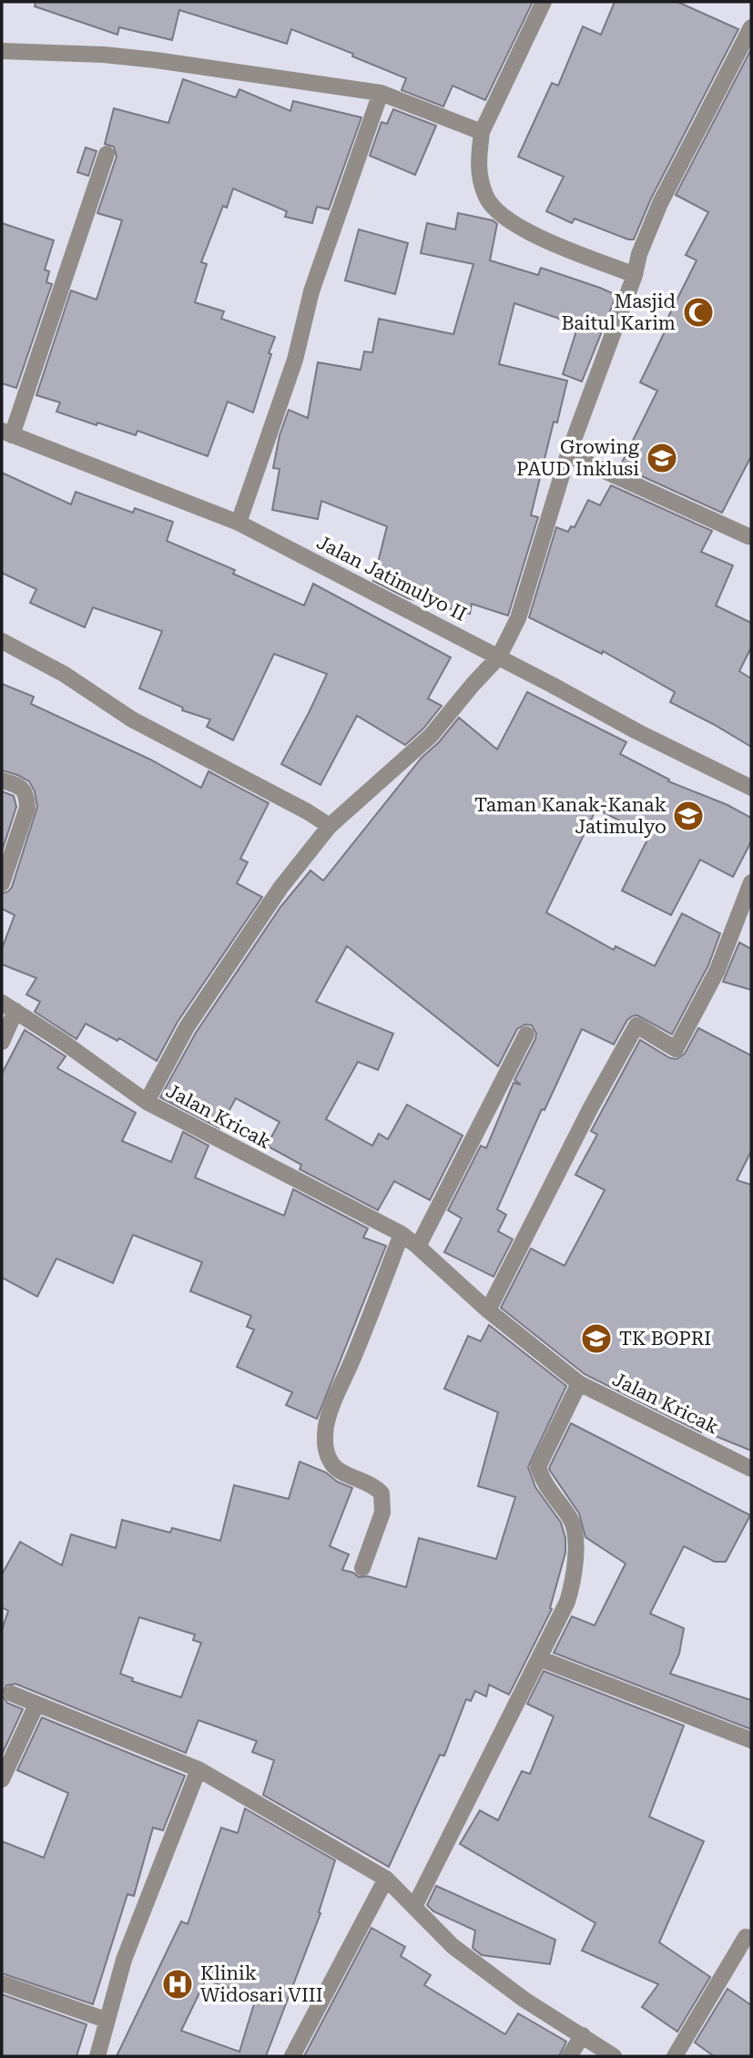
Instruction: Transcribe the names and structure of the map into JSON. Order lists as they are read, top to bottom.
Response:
{
  "streets": {
    "street": ["Jalan Jatimulyo II", "Jalan Kricak"]
  },
  "crossings": [
    ["Jalan Jatimulyo II", "Jalan Kricak"]
  ],
  "places": {
    "mosque": ["Masjid Baitul Karim"],
    "school or university": ["Growing PAUD Inklusi", "Taman Kanak-Kanak Jatimulyo", "TK BOPRI"],
    "hospital": ["Klinik Widosari VIII"]
  }
}
